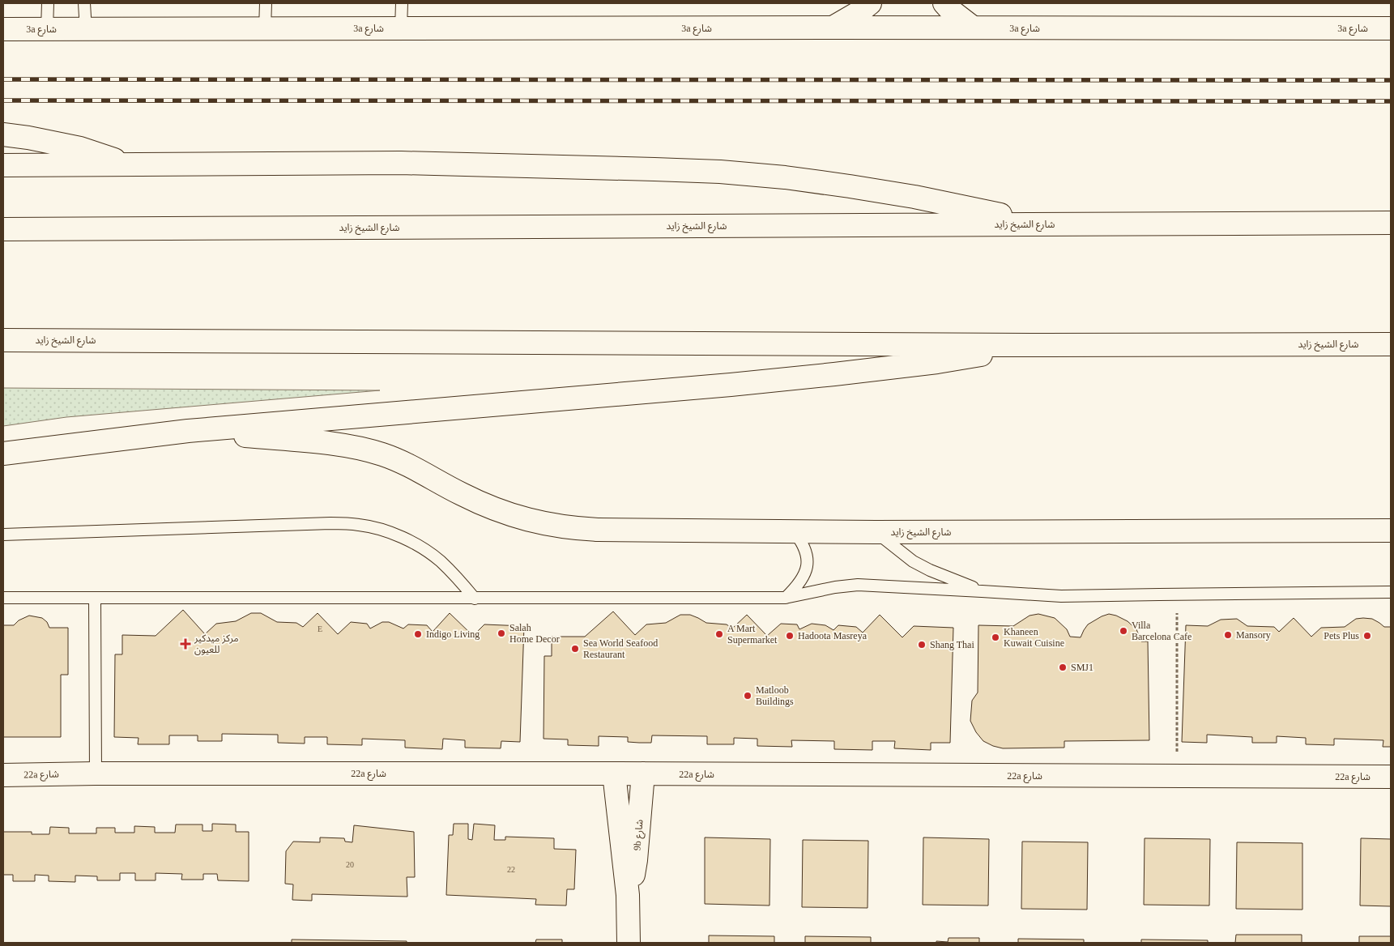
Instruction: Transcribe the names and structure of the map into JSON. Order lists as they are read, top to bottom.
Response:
{
  "streets": {
    "main road": [
      "3a شارع",
      "شارع الشيخ زايد",
      "22a شارع",
      "9b شارع"
    ]
  },
  "crossings": [
    ["22a شارع", "9b شارع"]
  ],
  "places": {
    "other": [
      "Villa Barcelona Cafe",
      "Salah Home Decor",
      "Indigo Living",
      "A Mart Supermarket",
      "Mansory",
      "Hadoota Masreya",
      "Pets Plus",
      "Khaneen Kuwait Cuisine",
      "Shang Thai",
      "Sea World Seafood Restaurant",
      "SMJ1",
      "Matloob Buildings"
    ],
    "health": ["مركز ميدكير للعيون"]
  },
  "house_numbers": ["E", "20", "22"]
}
